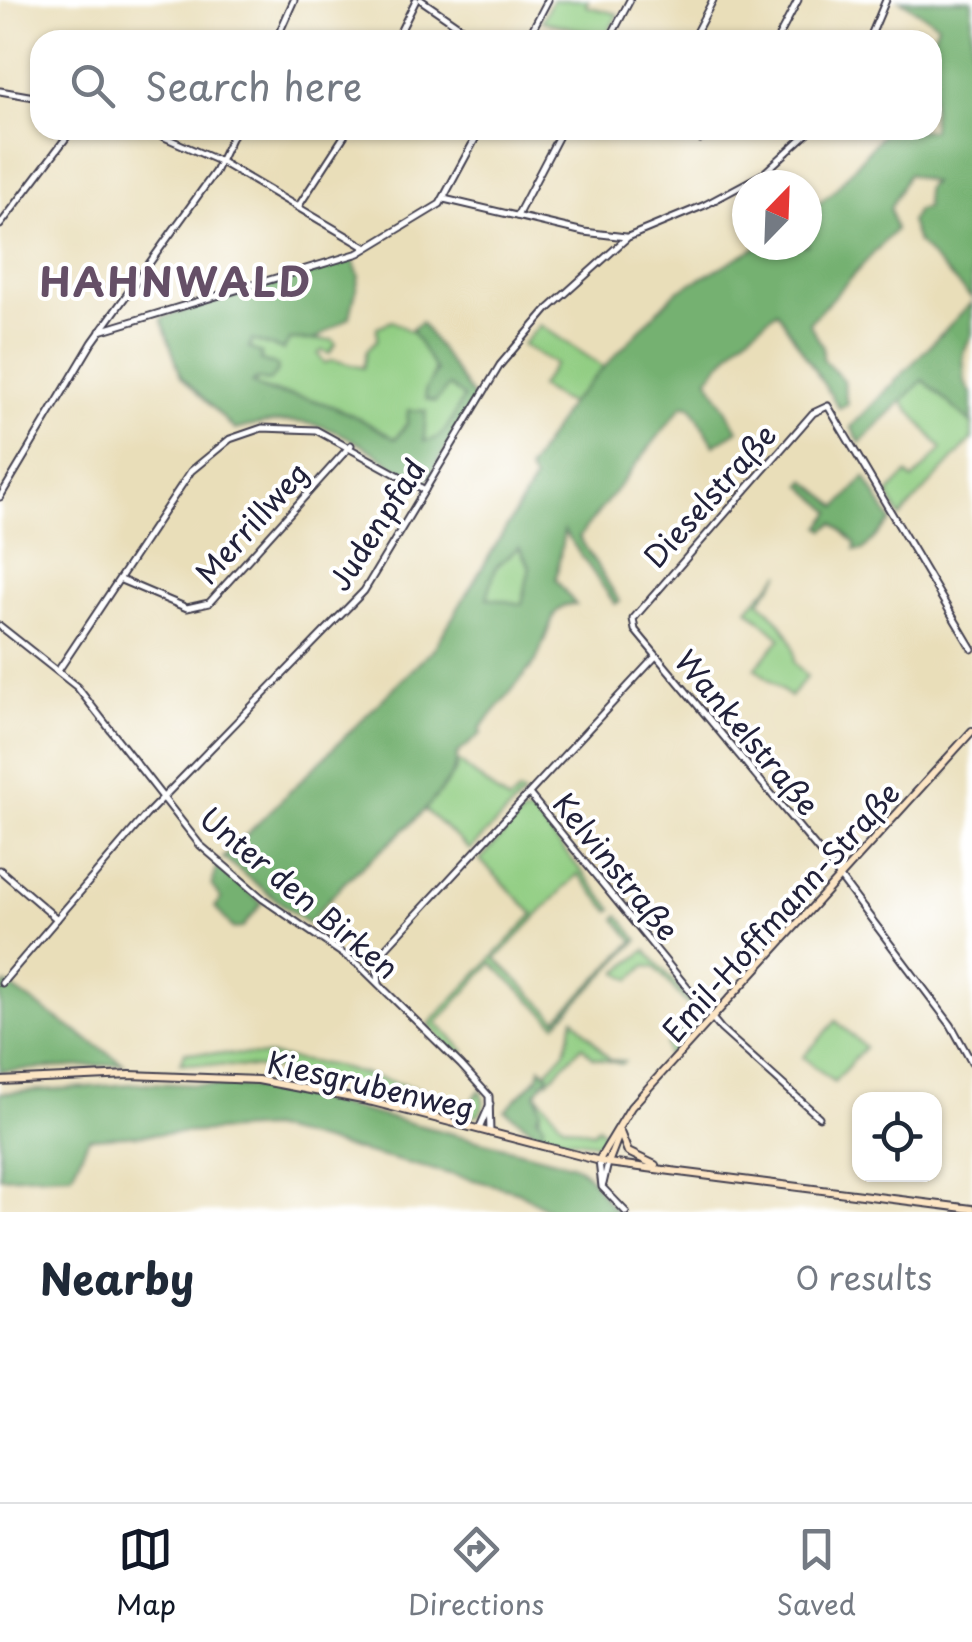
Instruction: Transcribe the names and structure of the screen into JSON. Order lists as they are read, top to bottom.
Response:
{
  "streets": {
    "main road": ["Emil-Hoffmann-Straße", "Kiesgrubenweg"],
    "street": [
      "Dieselstraße",
      "Merrillweg",
      "Judenpfad",
      "Wankelstraße",
      "Kelvinstraße",
      "Unter den Birken"
    ]
  },
  "crossings": [
    ["Dieselstraße", "Wankelstraße"],
    ["Judenpfad", "Unter den Birken"],
    ["Wankelstraße", "Kelvinstraße"],
    ["Wankelstraße", "Emil-Hoffmann-Straße"],
    ["Kelvinstraße", "Emil-Hoffmann-Straße"],
    ["Emil-Hoffmann-Straße", "Kiesgrubenweg"]
  ],
  "districts": ["HAHNWALD"],
  "north": "top right",
  "page": {
    "search": "Search here",
    "heading": ["Nearby", "0 results"],
    "nav": ["Map", "Directions", "Saved"]
  }
}
